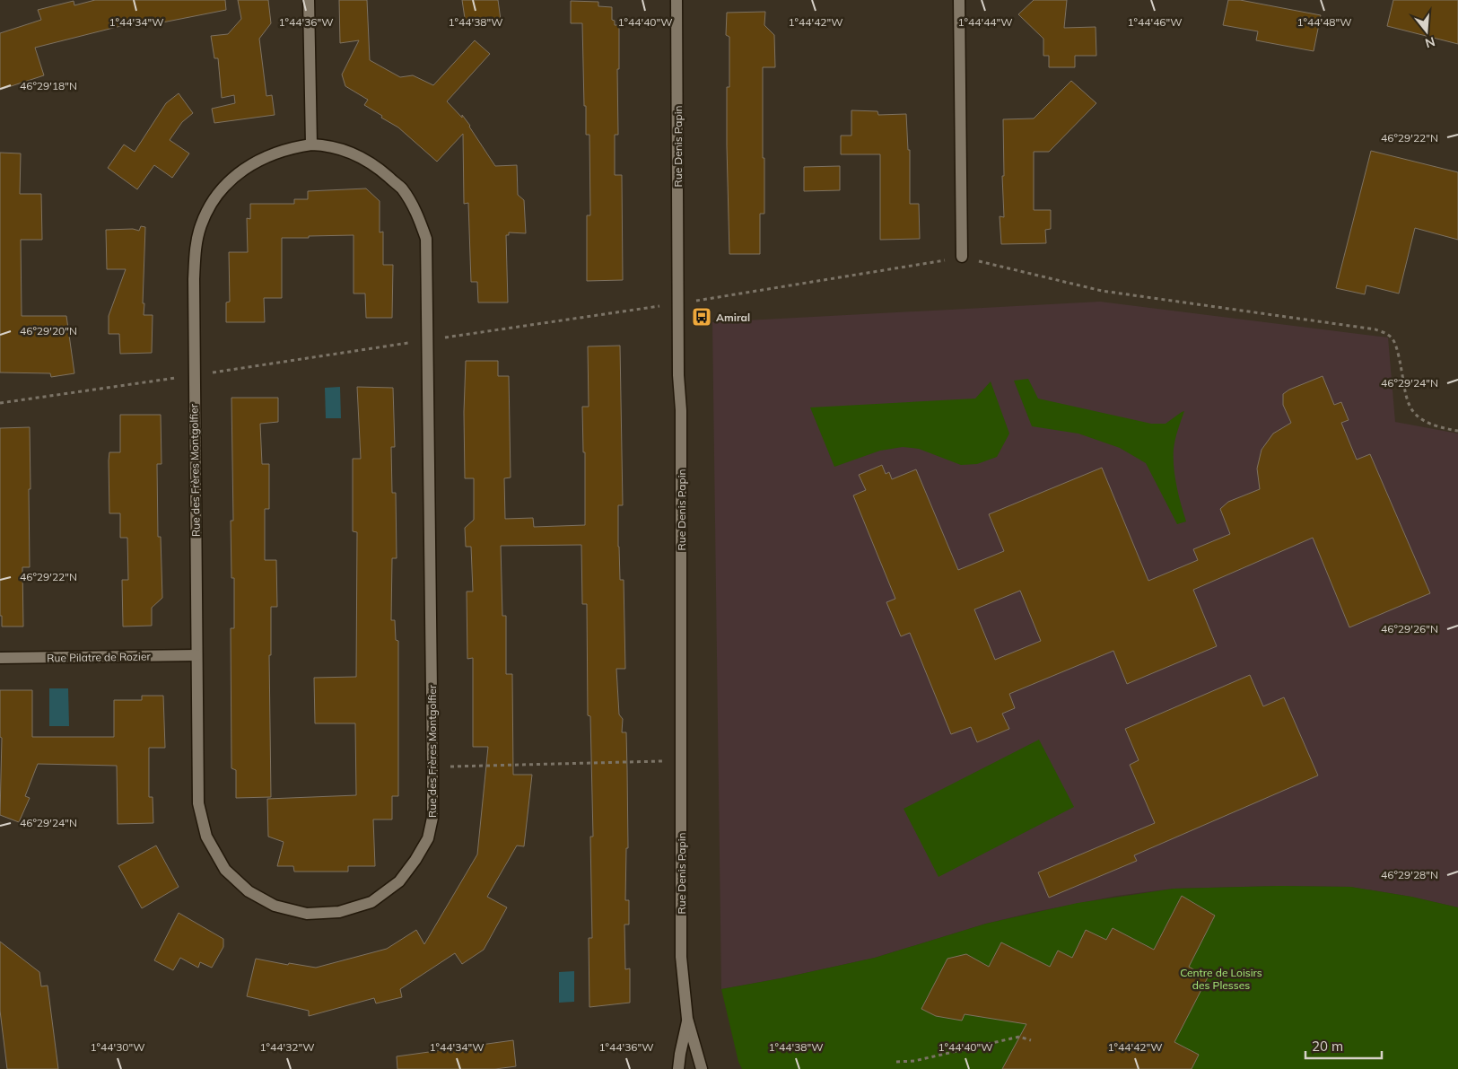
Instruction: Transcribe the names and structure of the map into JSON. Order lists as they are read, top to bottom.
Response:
{
  "streets": {
    "street": ["Rue Denis Papin", "Rue des Frères Montgolfier", "Rue Pilatre de Rozier"]
  },
  "crossings": [
    ["Rue des Frères Montgolfier", "Rue Pilatre de Rozier"]
  ],
  "parks": ["Centre de Loisirs des Plesses"],
  "places": {
    "bus stop": ["Amiral"]
  },
  "scale_bar": "20 m",
  "north": "bottom",
  "coordinates": [
    "1°44'34\"W",
    "1°44'36\"W",
    "1°44'38\"W",
    "1°44'40\"W",
    "1°44'42\"W",
    "1°44'44\"W",
    "1°44'46\"W",
    "1°44'48\"W",
    "46°29'18\"N",
    "46°29'22\"N",
    "46°29'20\"N",
    "46°29'24\"N",
    "46°29'26\"N",
    "46°29'28\"N",
    "1°44'30\"W",
    "1°44'32\"W"
  ]
}
